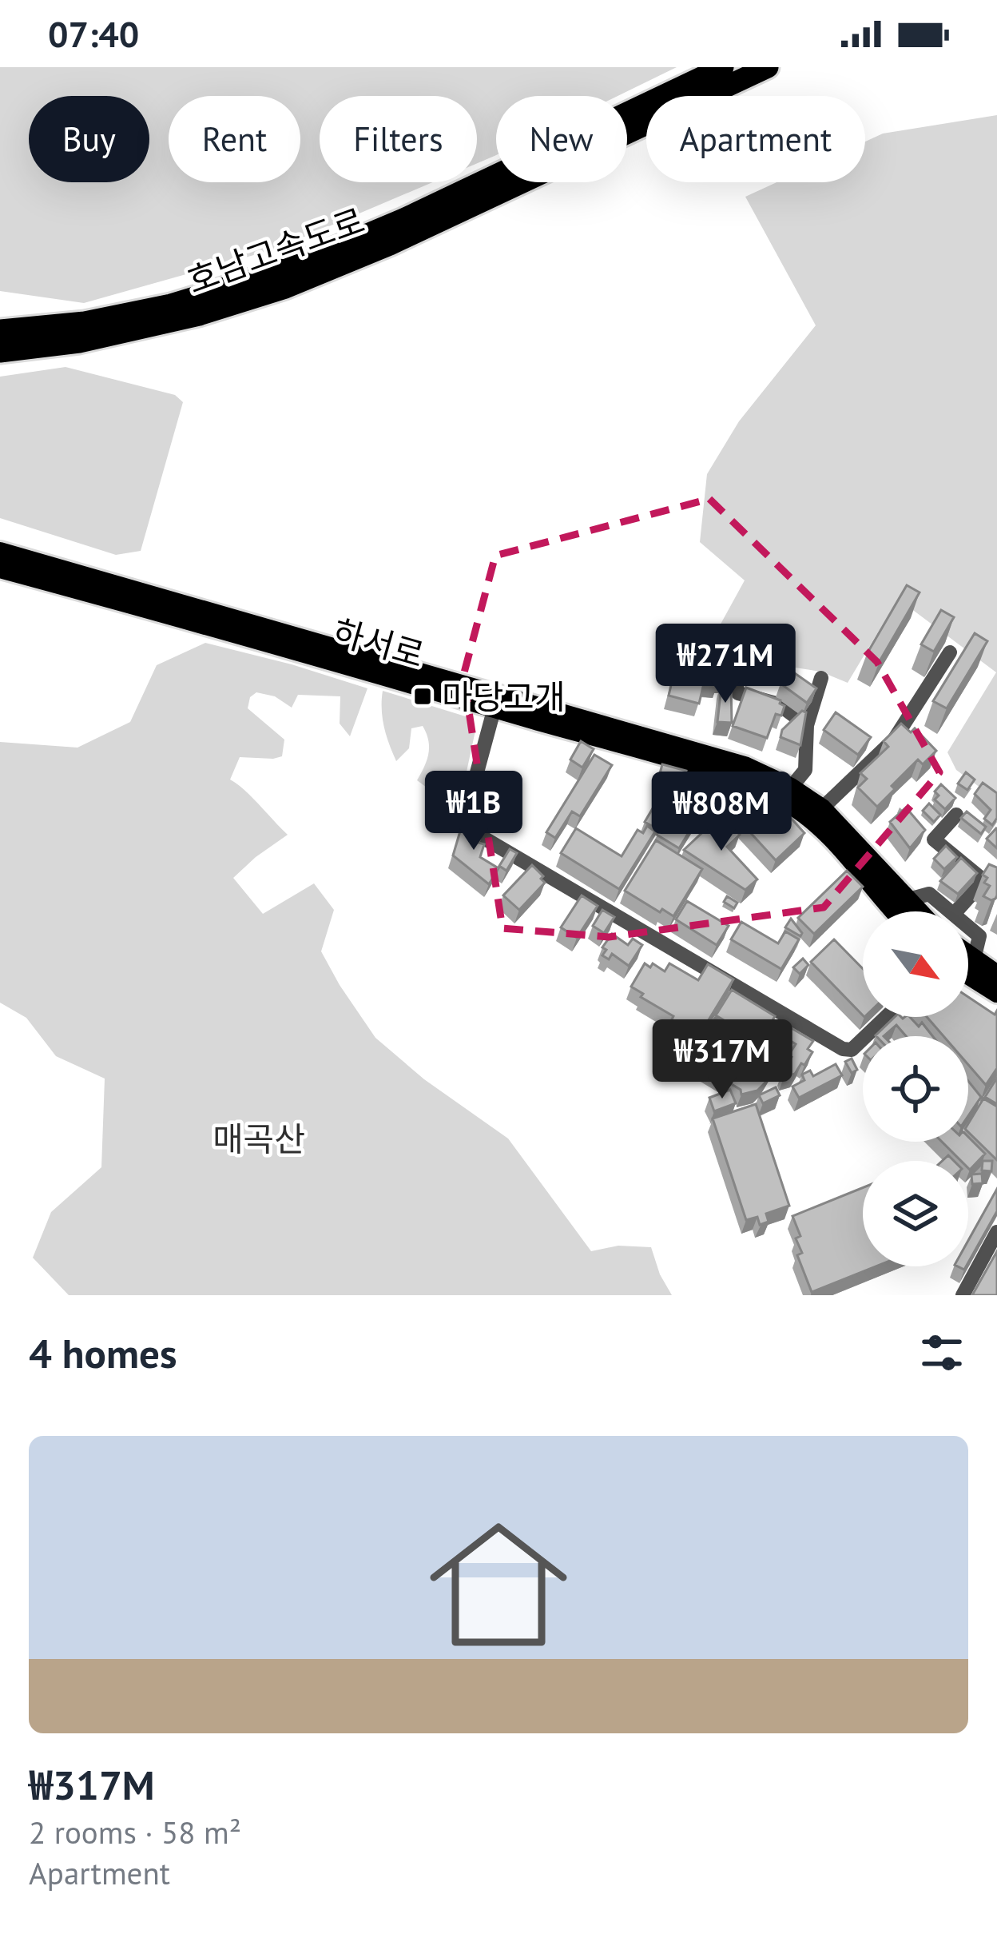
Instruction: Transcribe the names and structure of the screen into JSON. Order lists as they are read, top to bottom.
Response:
{
  "streets": {
    "highway": ["호남고속도로"],
    "main road": ["하서로"]
  },
  "parks": ["매곡산"],
  "places": {
    "transit": ["마당고개"]
  },
  "north": "bottom right",
  "page": {
    "status": "07:40",
    "chip": [
      "Buy",
      "Rent",
      "Filters",
      "New",
      "Apartment"
    ],
    "price": [
      "₩271M",
      "₩1B",
      "₩808M",
      "₩317M"
    ],
    "heading": "4 homes",
    "list": [
      {
        "name": "₩317M",
        "note": "2 rooms · 58 m² · Apartment"
      }
    ]
  }
}
